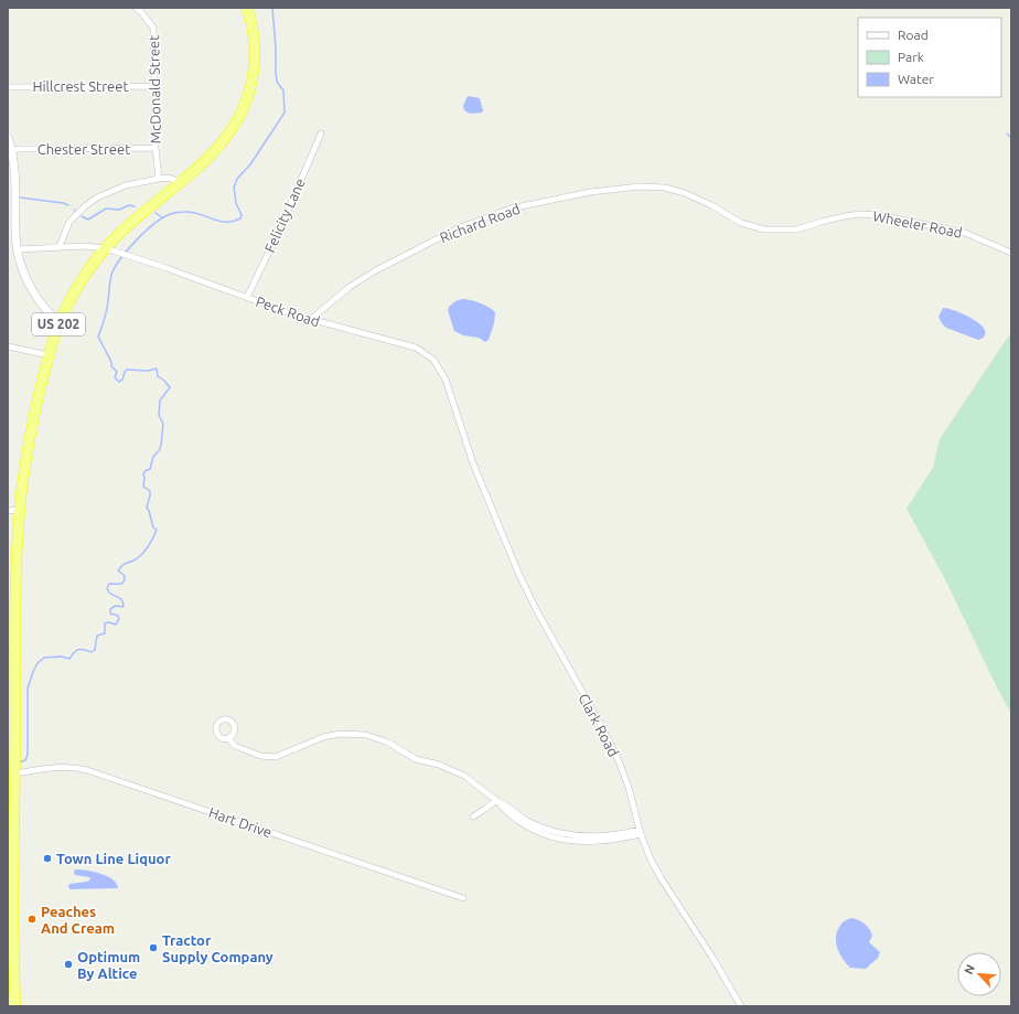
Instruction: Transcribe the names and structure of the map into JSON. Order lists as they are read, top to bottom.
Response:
{
  "streets": {
    "highway": ["US 202"],
    "street": [
      "Hillcrest Street",
      "McDonald Street",
      "Chester Street",
      "Felicity Lane",
      "Richard Road",
      "Wheeler Road",
      "Peck Road",
      "Clark Road",
      "Hart Drive"
    ]
  },
  "crossings": [
    ["Hillcrest Street", "McDonald Street"],
    ["McDonald Street", "Chester Street"],
    ["Felicity Lane", "Peck Road"],
    ["Richard Road", "Wheeler Road"],
    ["Richard Road", "Peck Road"],
    ["Peck Road", "US 202"],
    ["Peck Road", "Clark Road"],
    ["US 202", "Hart Drive"]
  ],
  "places": [
    "Town Line Liquor",
    "Peaches And Cream",
    "Tractor Supply Company",
    "Optimum By Altice"
  ],
  "legend": ["Road", "Park", "Water"],
  "north": "top left"
}
